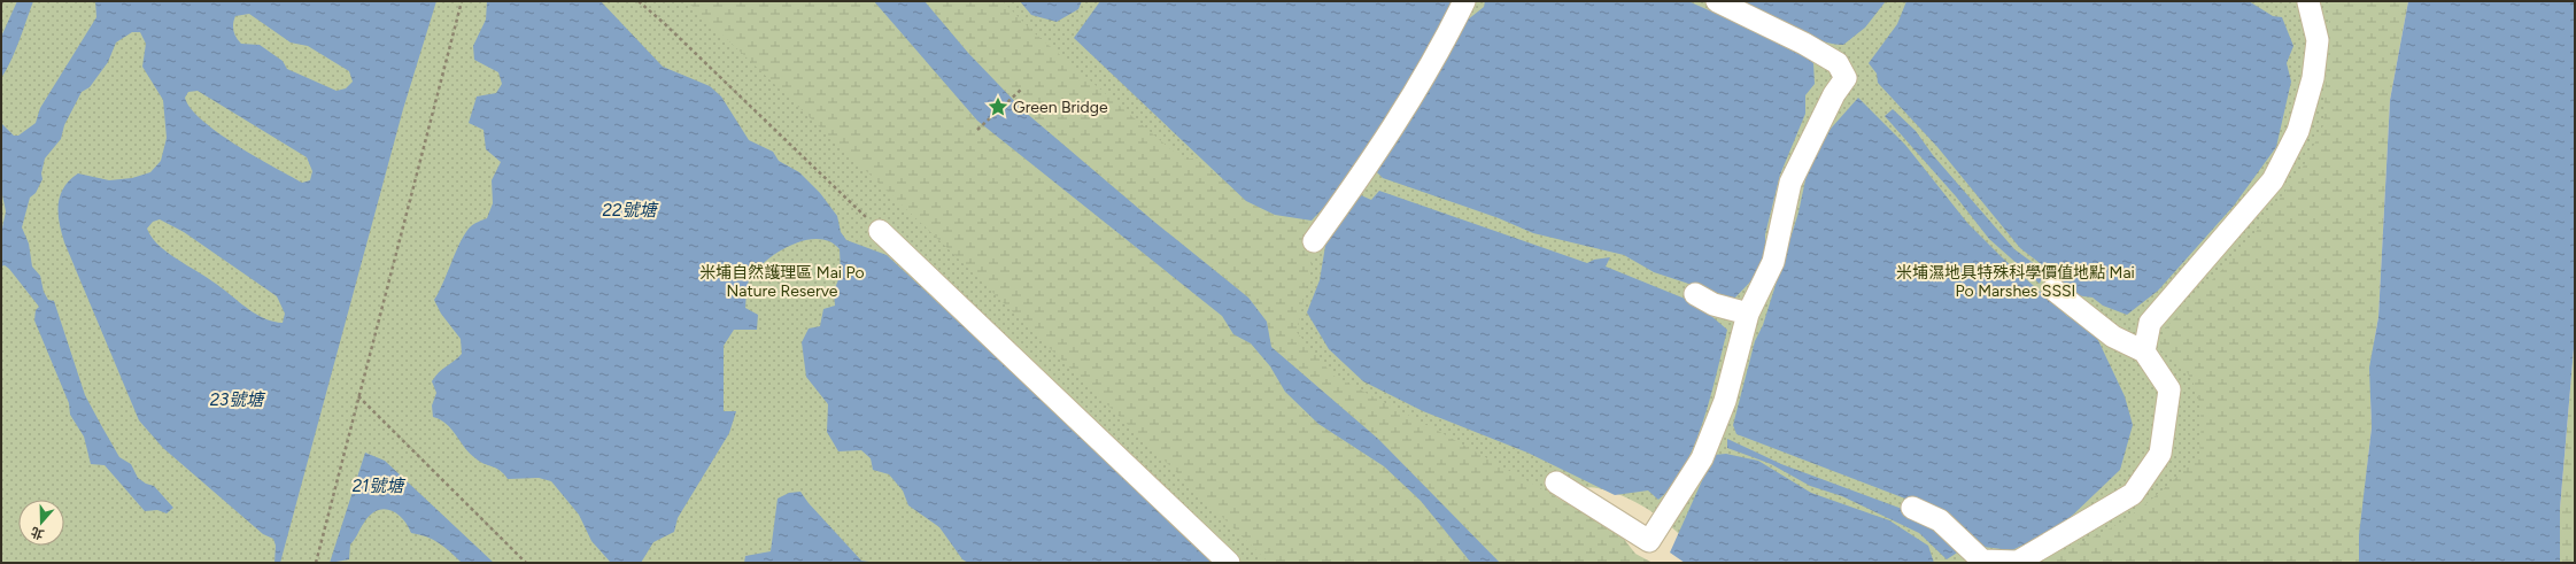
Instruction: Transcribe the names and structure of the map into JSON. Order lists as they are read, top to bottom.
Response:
{
  "water": ["22號塘", "23號塘", "21號塘"],
  "parks": ["米埔自然護理區 Mai Po Nature Reserve", "米埔濕地具特殊科學價值地點 Mai Po Marshes SSSI"],
  "places": {
    "place": ["Green Bridge"]
  },
  "north": "bottom"
}
